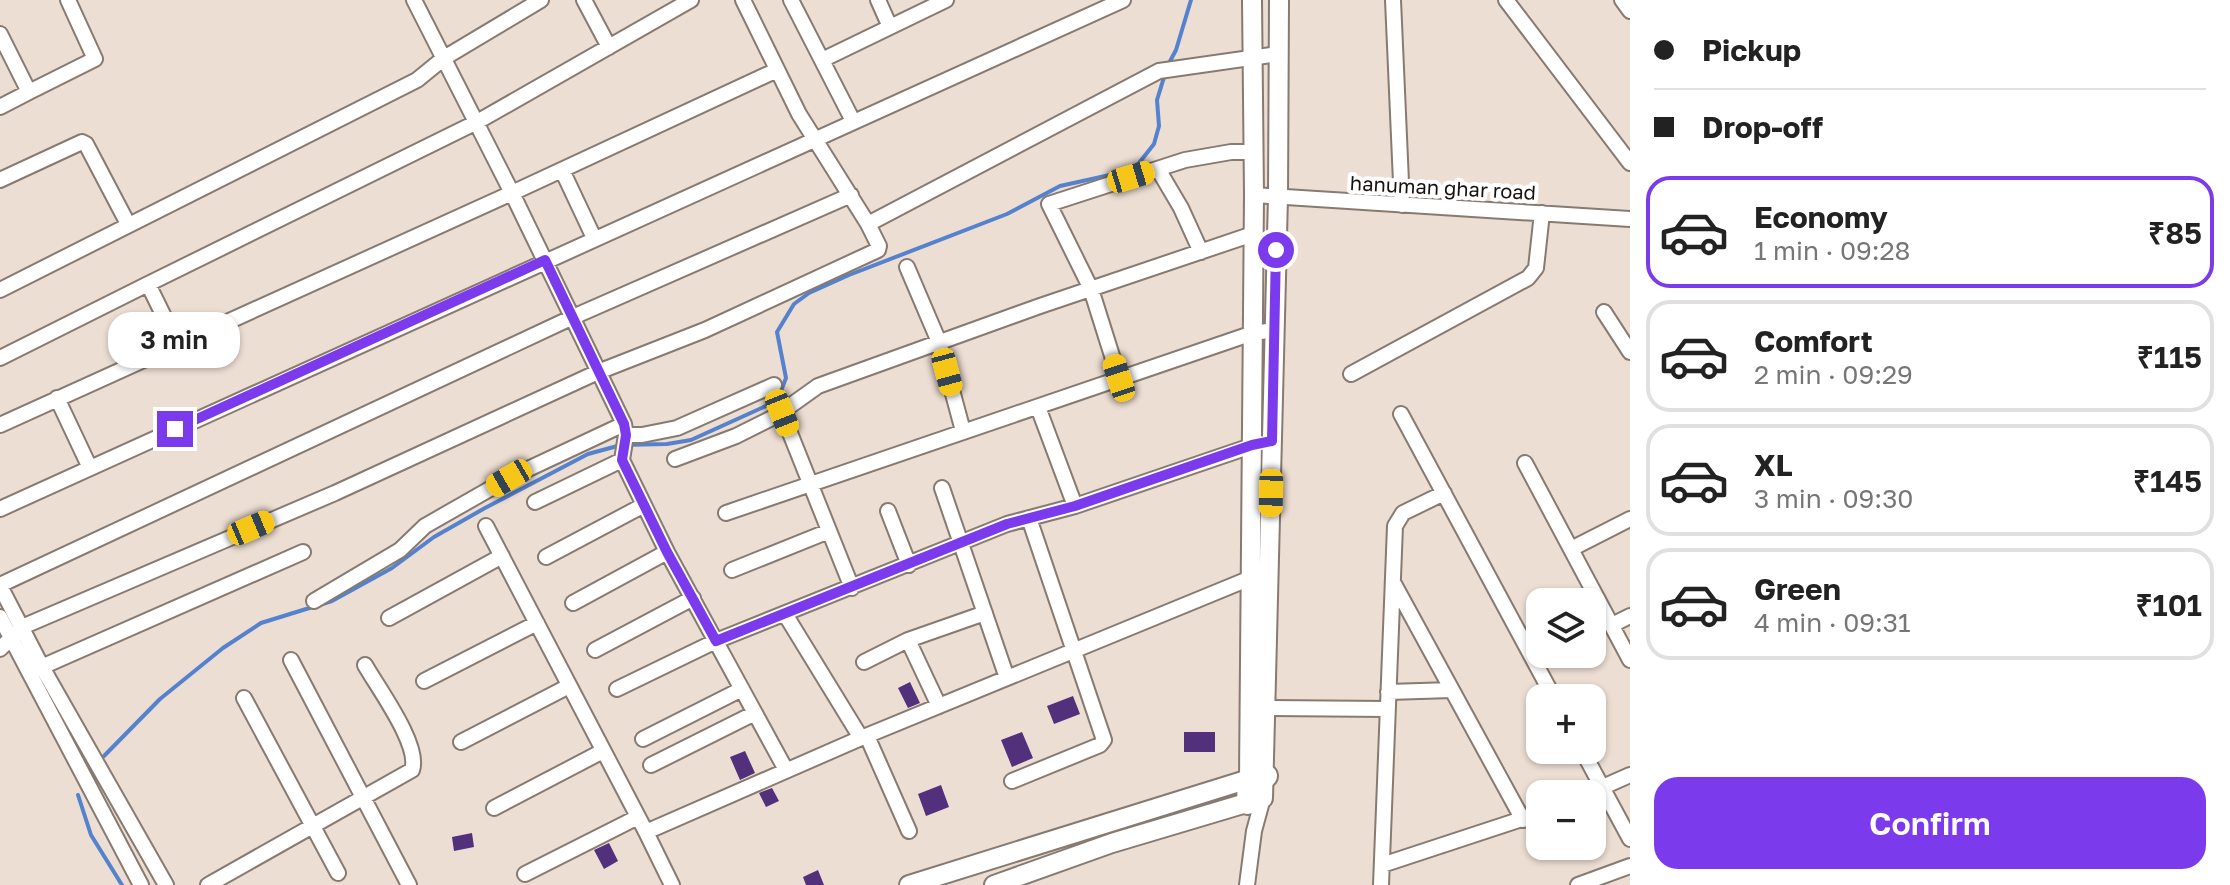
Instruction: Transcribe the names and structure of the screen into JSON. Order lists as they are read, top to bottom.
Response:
{
  "streets": {
    "street": ["hanuman ghar road"]
  },
  "page": {
    "banner": ["Pickup", "Drop-off"],
    "list": [
      {
        "name": "Economy",
        "note": "1 min · 09:28",
        "value": "₹85"
      },
      {
        "name": "Comfort",
        "note": "2 min · 09:29",
        "value": "₹115"
      },
      {
        "name": "XL",
        "note": "3 min · 09:30",
        "value": "₹145"
      },
      {
        "name": "Green",
        "note": "4 min · 09:31",
        "value": "₹101"
      }
    ],
    "bubble": "3 min",
    "map_buttons": ["+", "−"],
    "buttons": "Confirm"
  }
}
